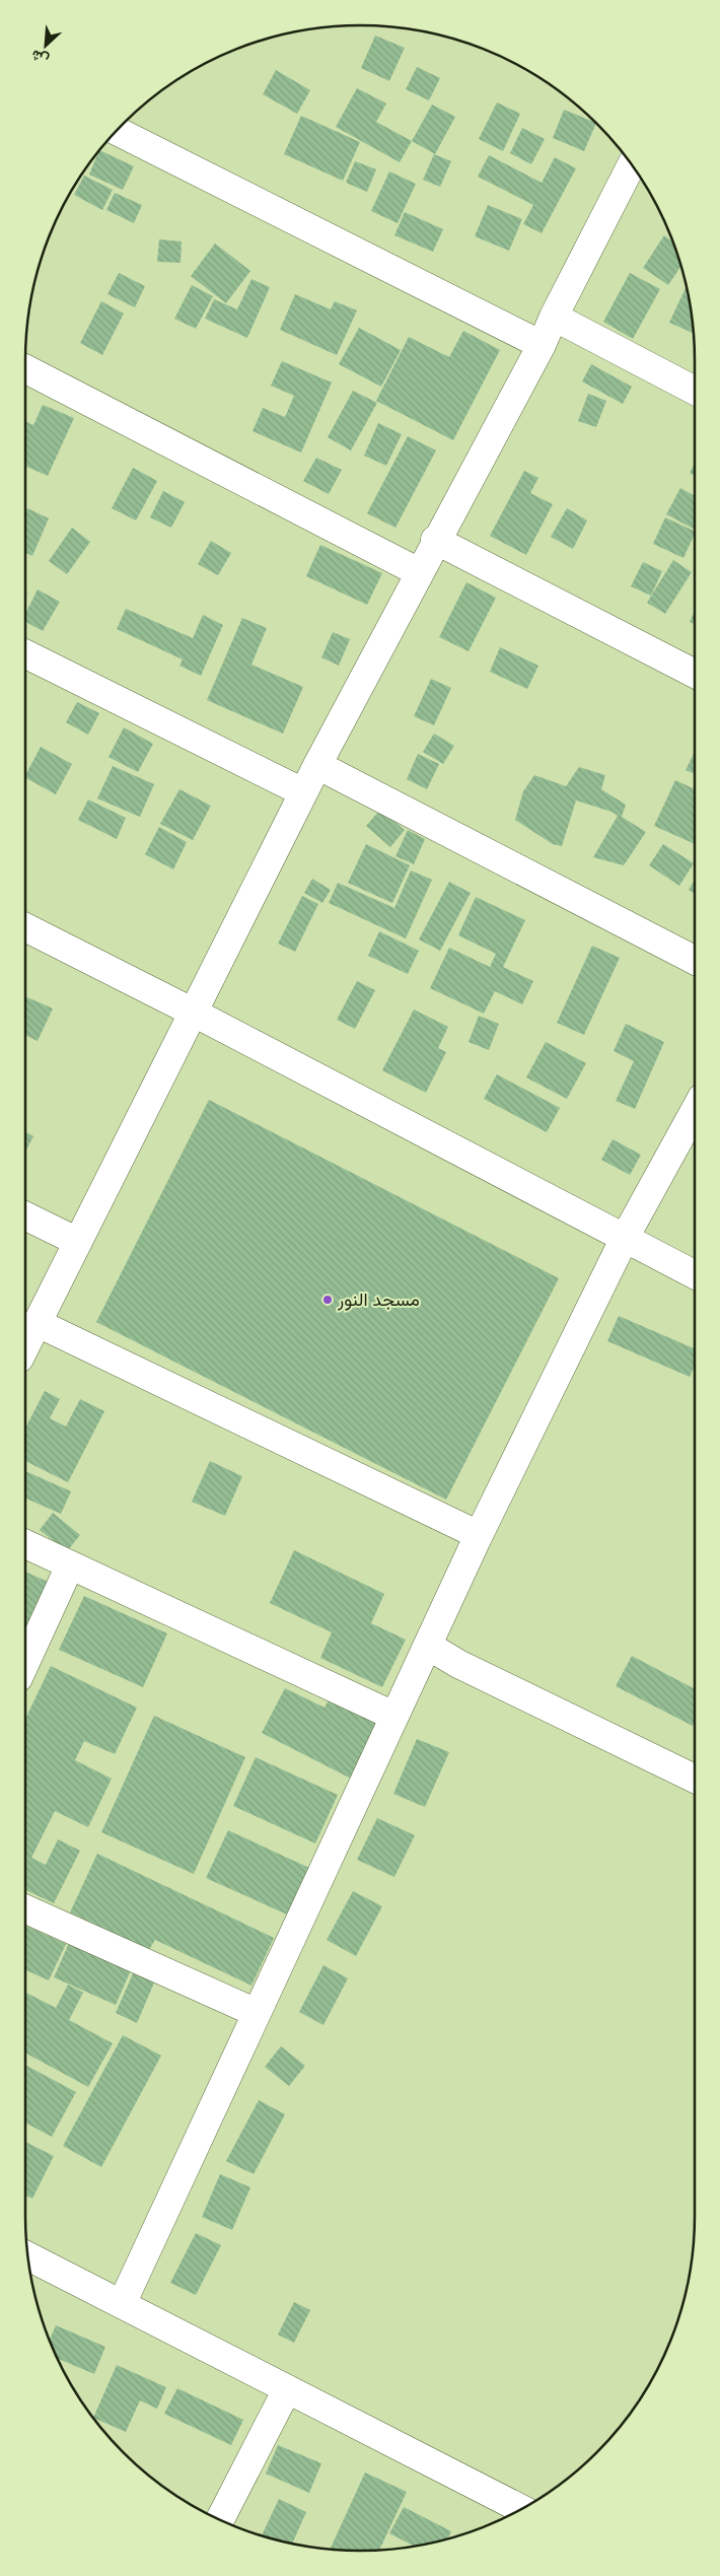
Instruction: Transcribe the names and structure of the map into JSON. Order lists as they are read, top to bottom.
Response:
{
  "places": ["مسجد النور"],
  "north": "bottom left"
}
